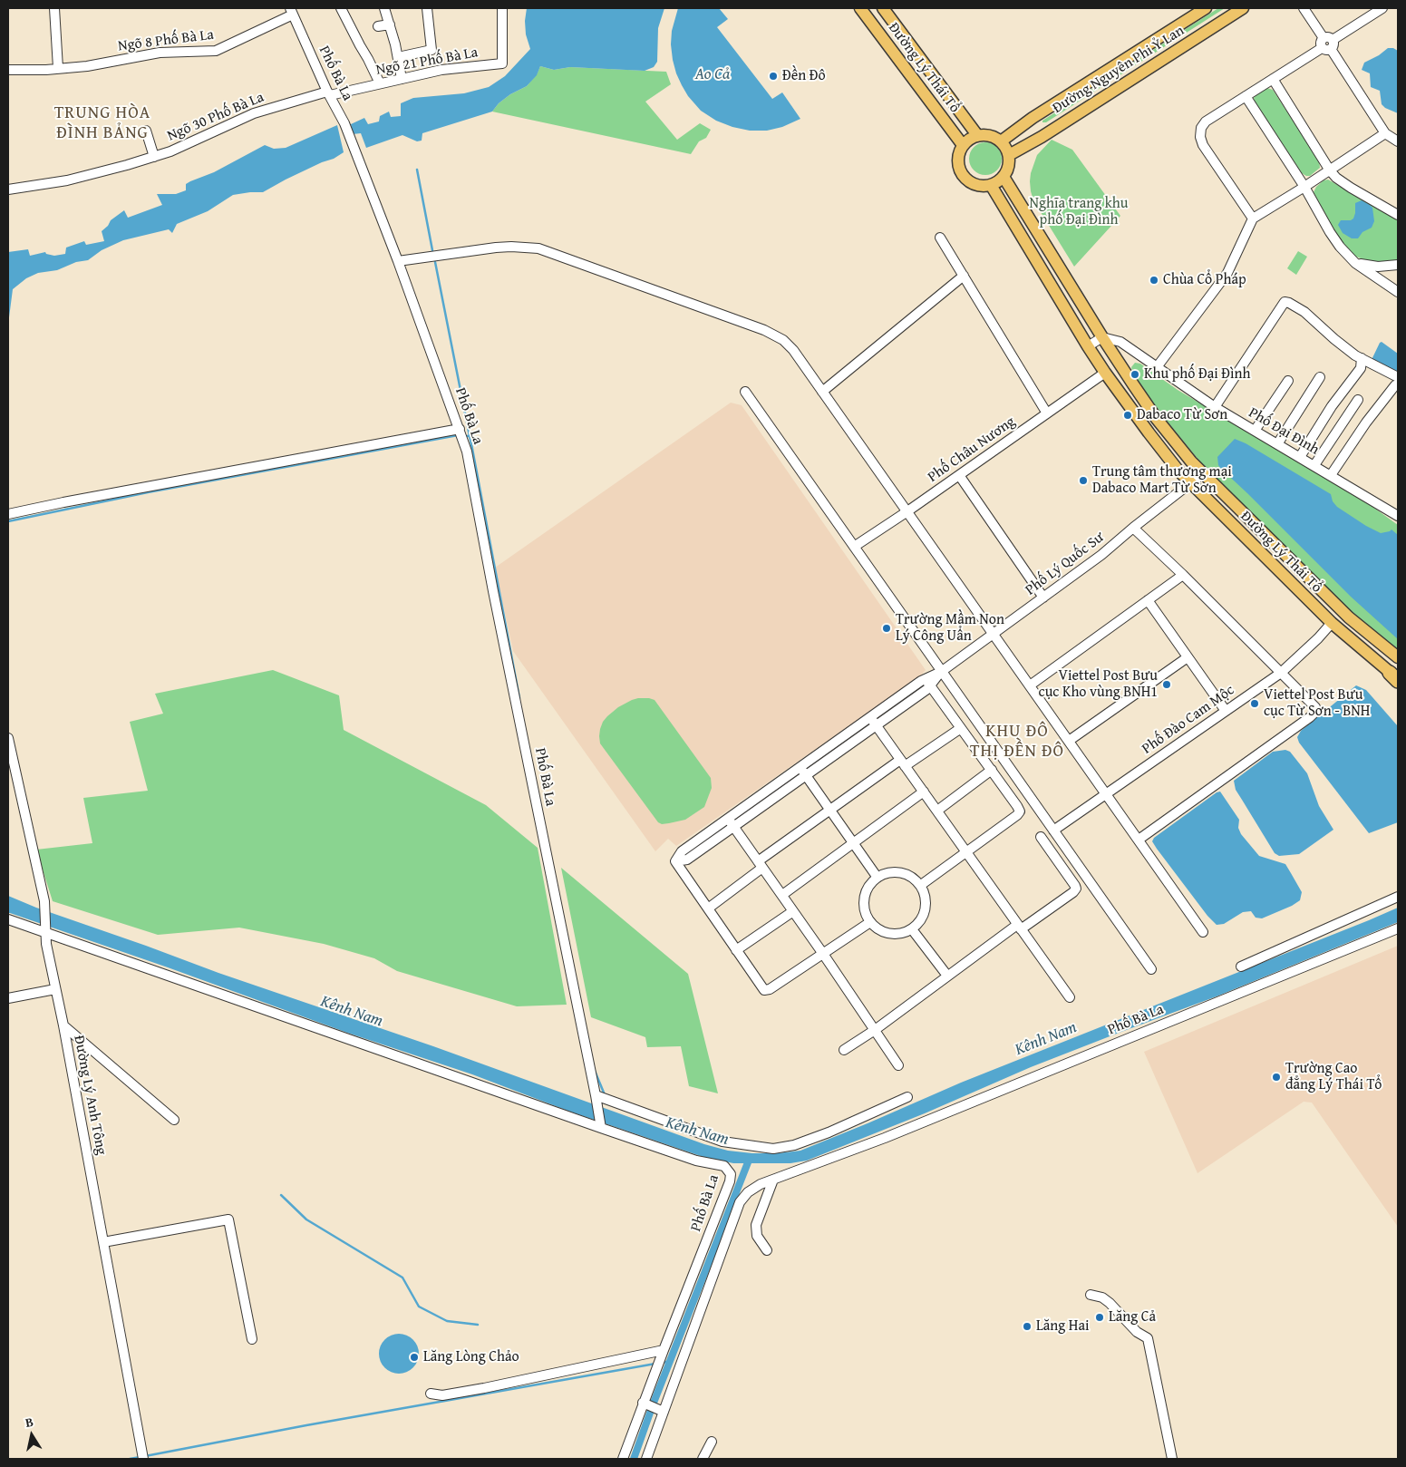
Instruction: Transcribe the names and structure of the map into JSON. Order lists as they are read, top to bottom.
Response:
{
  "streets": {
    "main road": ["Đường Lý Thái Tổ", "Đường Nguyên Phi Ỷ Lan"],
    "street": [
      "Ngõ 8 Phố Bà La",
      "Ngõ 21 Phố Bà La",
      "Phố Bà La",
      "Ngõ 30 Phố Bà La",
      "Phố Đại Đình",
      "Phố Châu Nương",
      "Phố Lý Quốc Sư",
      "Phố Đào Cam Mộc",
      "Đường Lý Anh Tông"
    ]
  },
  "crossings": [
    ["Ngõ 8 Phố Bà La", "Phố Bà La"],
    ["Ngõ 21 Phố Bà La", "Phố Bà La"],
    ["Ngõ 21 Phố Bà La", "Ngõ 30 Phố Bà La"],
    ["Đường Lý Thái Tổ", "Đường Nguyên Phi Ỷ Lan"],
    ["Đường Lý Thái Tổ", "Phố Đại Đình"],
    ["Đường Lý Thái Tổ", "Phố Châu Nương"],
    ["Đường Lý Thái Tổ", "Phố Lý Quốc Sư"],
    ["Đường Lý Thái Tổ", "Phố Đào Cam Mộc"],
    ["Phố Bà La", "Ngõ 30 Phố Bà La"]
  ],
  "districts": ["TRUNG HÒA ĐÌNH BẢNG", "KHU ĐÔ THỊ ĐỀN ĐÔ"],
  "water": ["Ao Cả", "Kênh Nam"],
  "parks": ["Nghĩa trang khu phố Đại Đình"],
  "places": [
    "Đền Đô",
    "Chùa Cổ Pháp",
    "Khu phố Đại Đình",
    "Dabaco Từ Sơn",
    "Trung tâm thương mại Dabaco Mart Từ Sơn",
    "Trường Mầm Non Lý Công Uẩn",
    "Viettel Post Bưu cục Kho vùng BNH1",
    "Viettel Post Bưu cục Từ Sơn - BNH",
    "Trường Cao đẳng Lý Thái Tổ",
    "Lăng Cả",
    "Lăng Hai",
    "Lăng Lòng Chảo"
  ],
  "north": "top"
}
